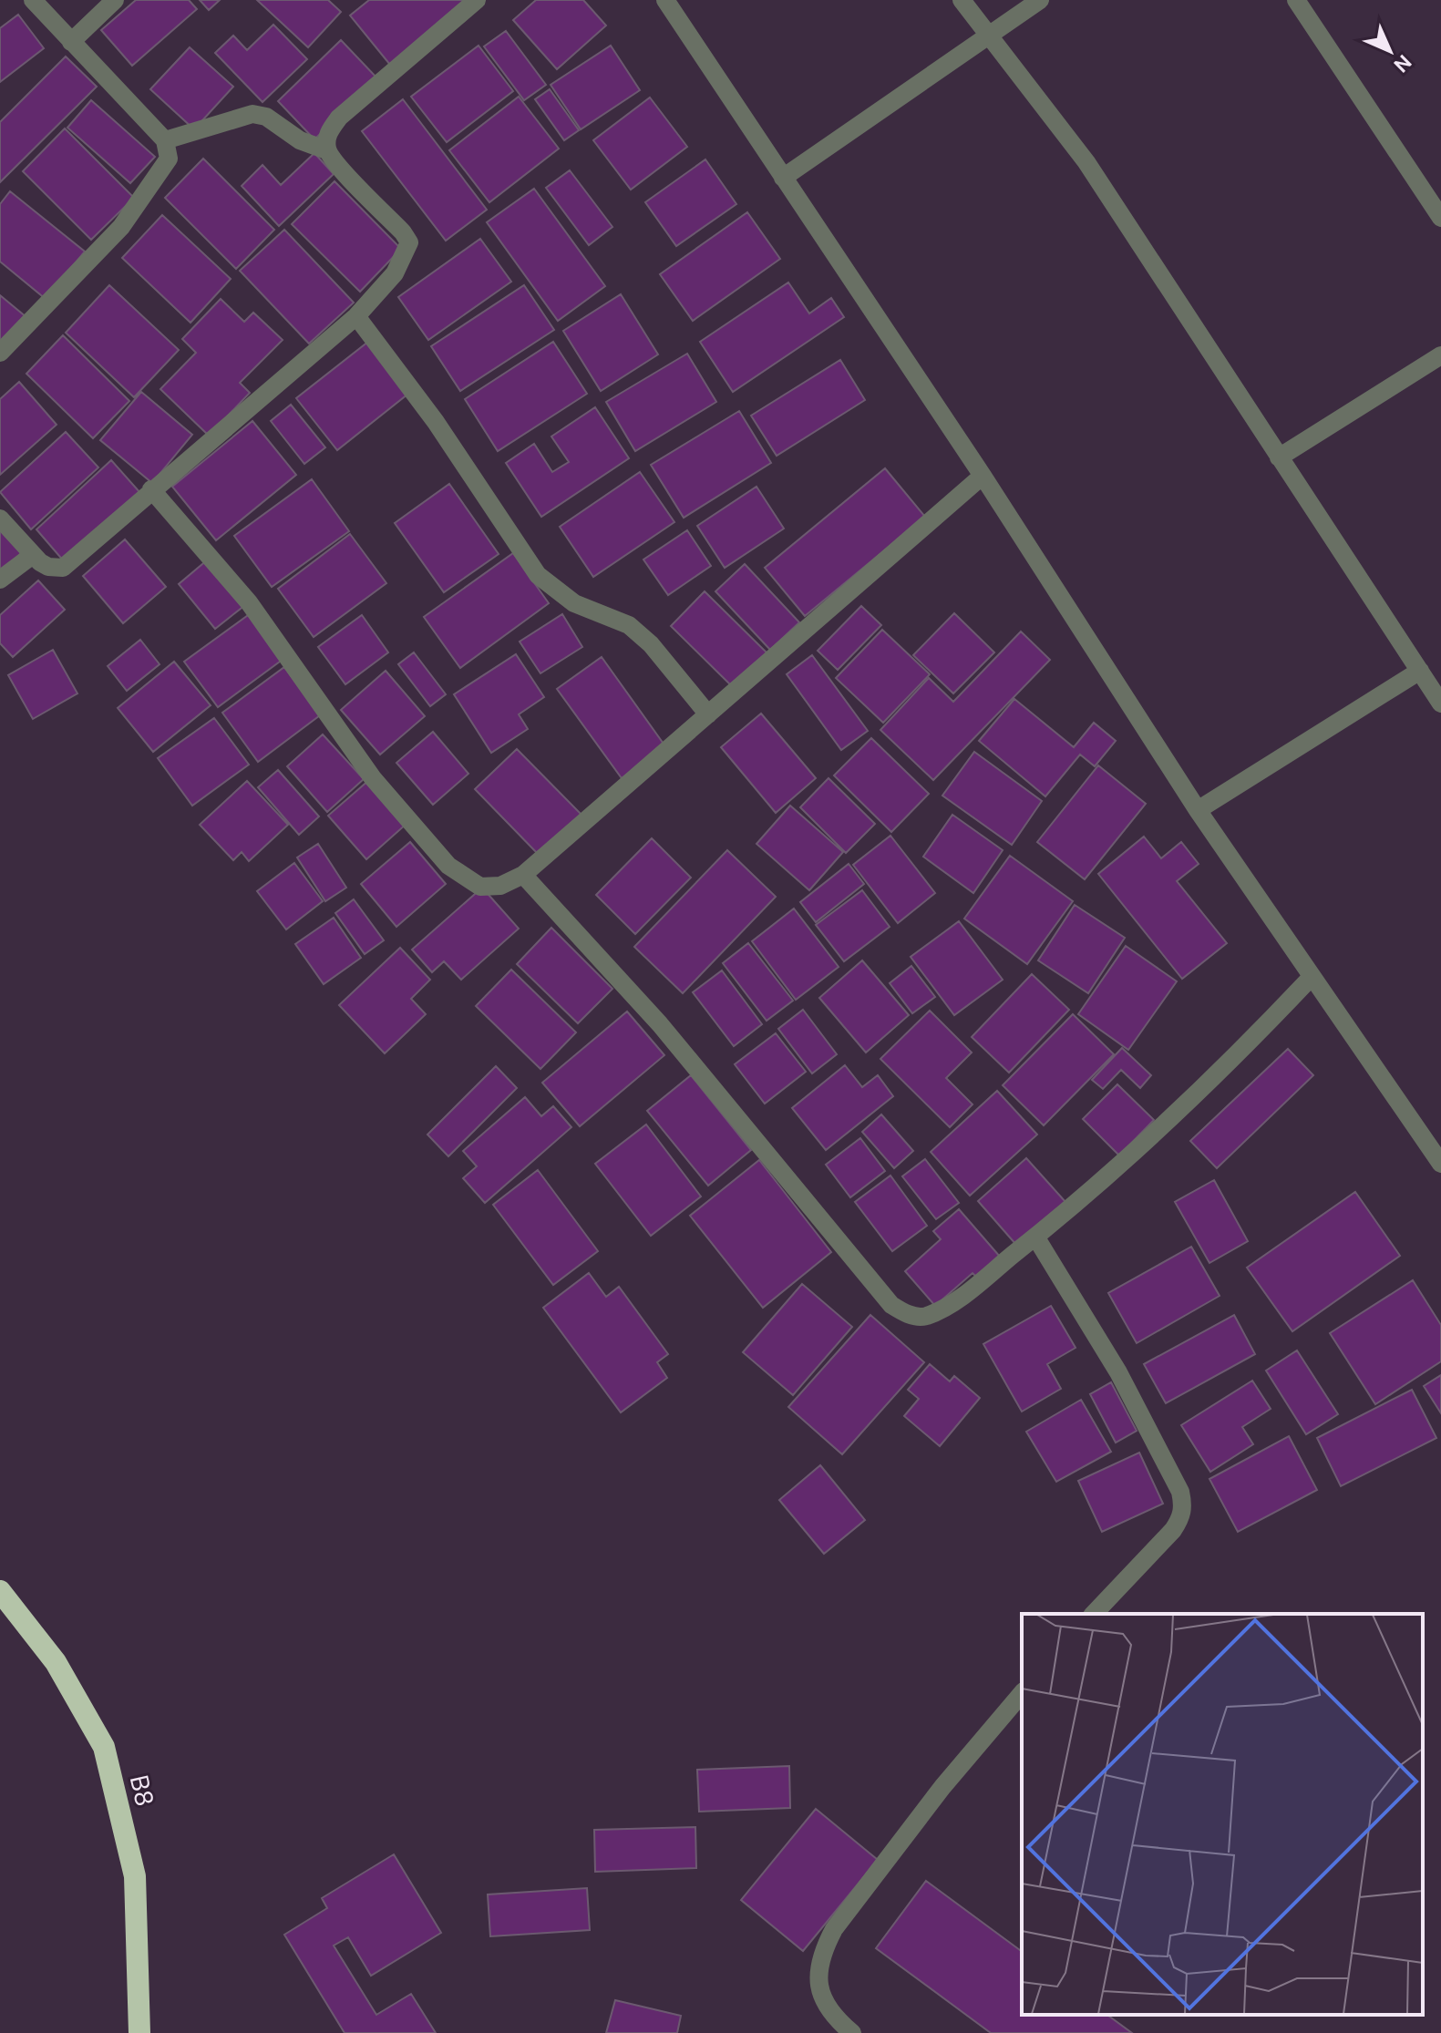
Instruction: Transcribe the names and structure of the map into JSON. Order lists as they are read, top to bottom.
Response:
{
  "streets": {
    "highway": ["B8"]
  },
  "north": "bottom right"
}
